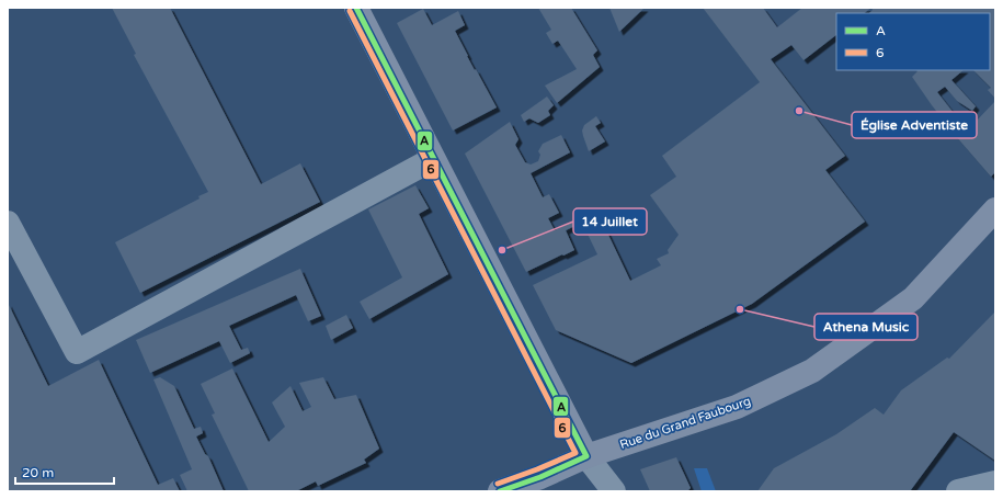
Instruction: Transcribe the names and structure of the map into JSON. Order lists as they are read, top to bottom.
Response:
{
  "streets": {
    "main road": ["Rue du Grand Faubourg"]
  },
  "places": ["Église Adventiste", "14 Juillet", "Athena Music"],
  "lines": ["transit line A", "transit line 6"],
  "legend": ["A", "6"],
  "scale_bar": "20 m"
}
